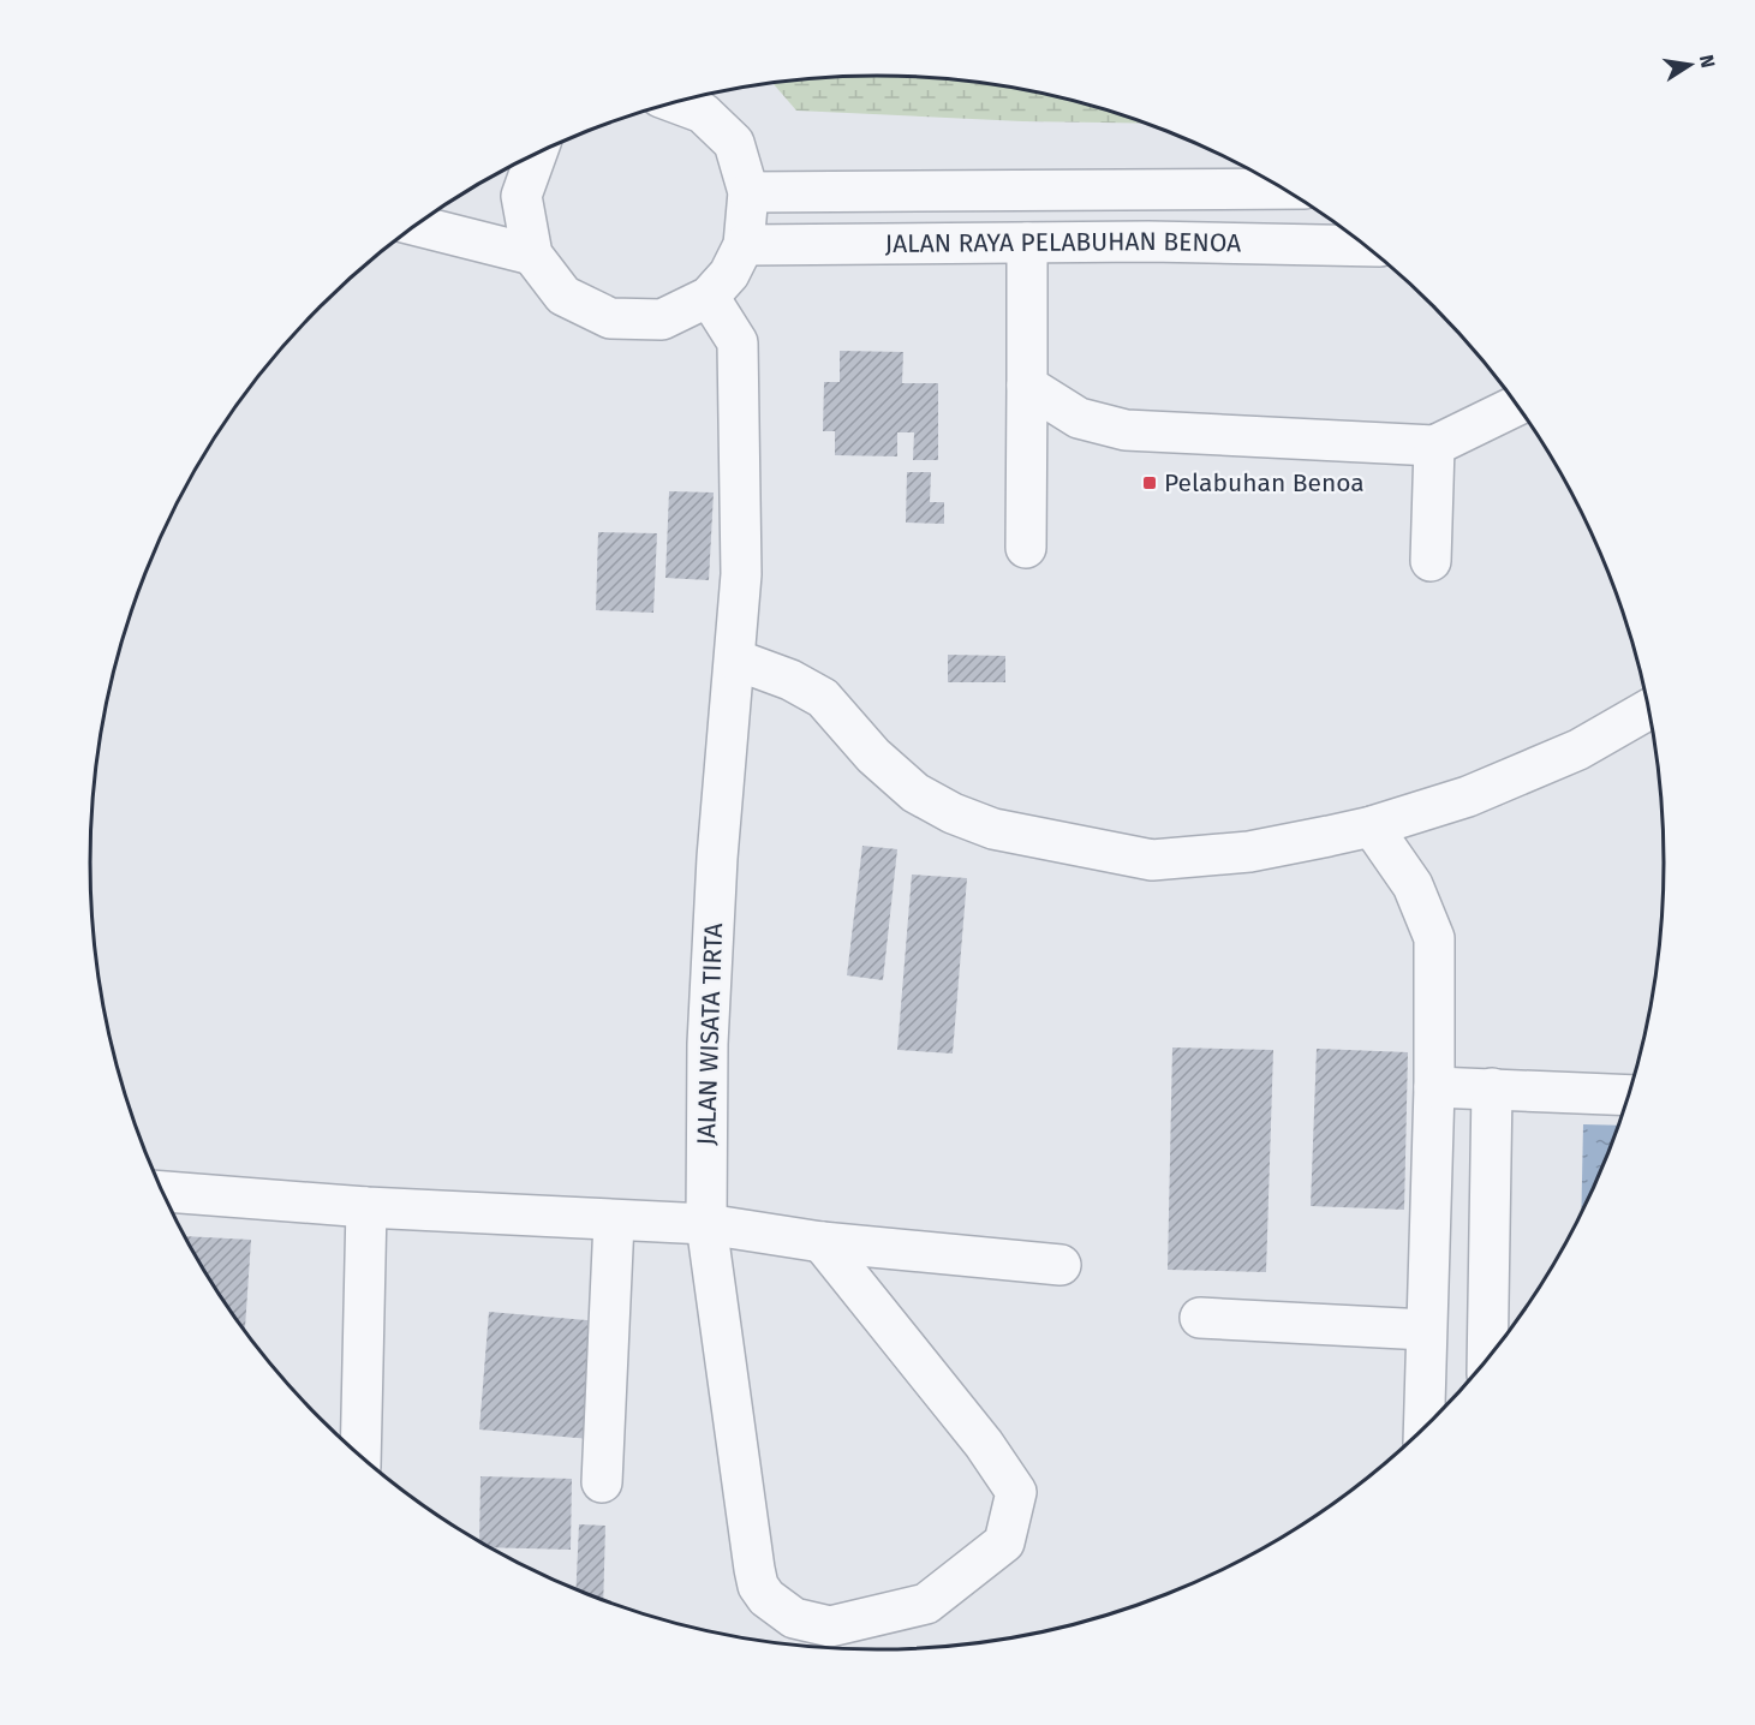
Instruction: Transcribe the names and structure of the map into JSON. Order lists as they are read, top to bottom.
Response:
{
  "streets": {
    "street": ["JALAN RAYA PELABUHAN BENOA", "JALAN WISATA TIRTA"]
  },
  "places": {
    "transit": ["Pelabuhan Benoa"]
  },
  "north": "right"
}
